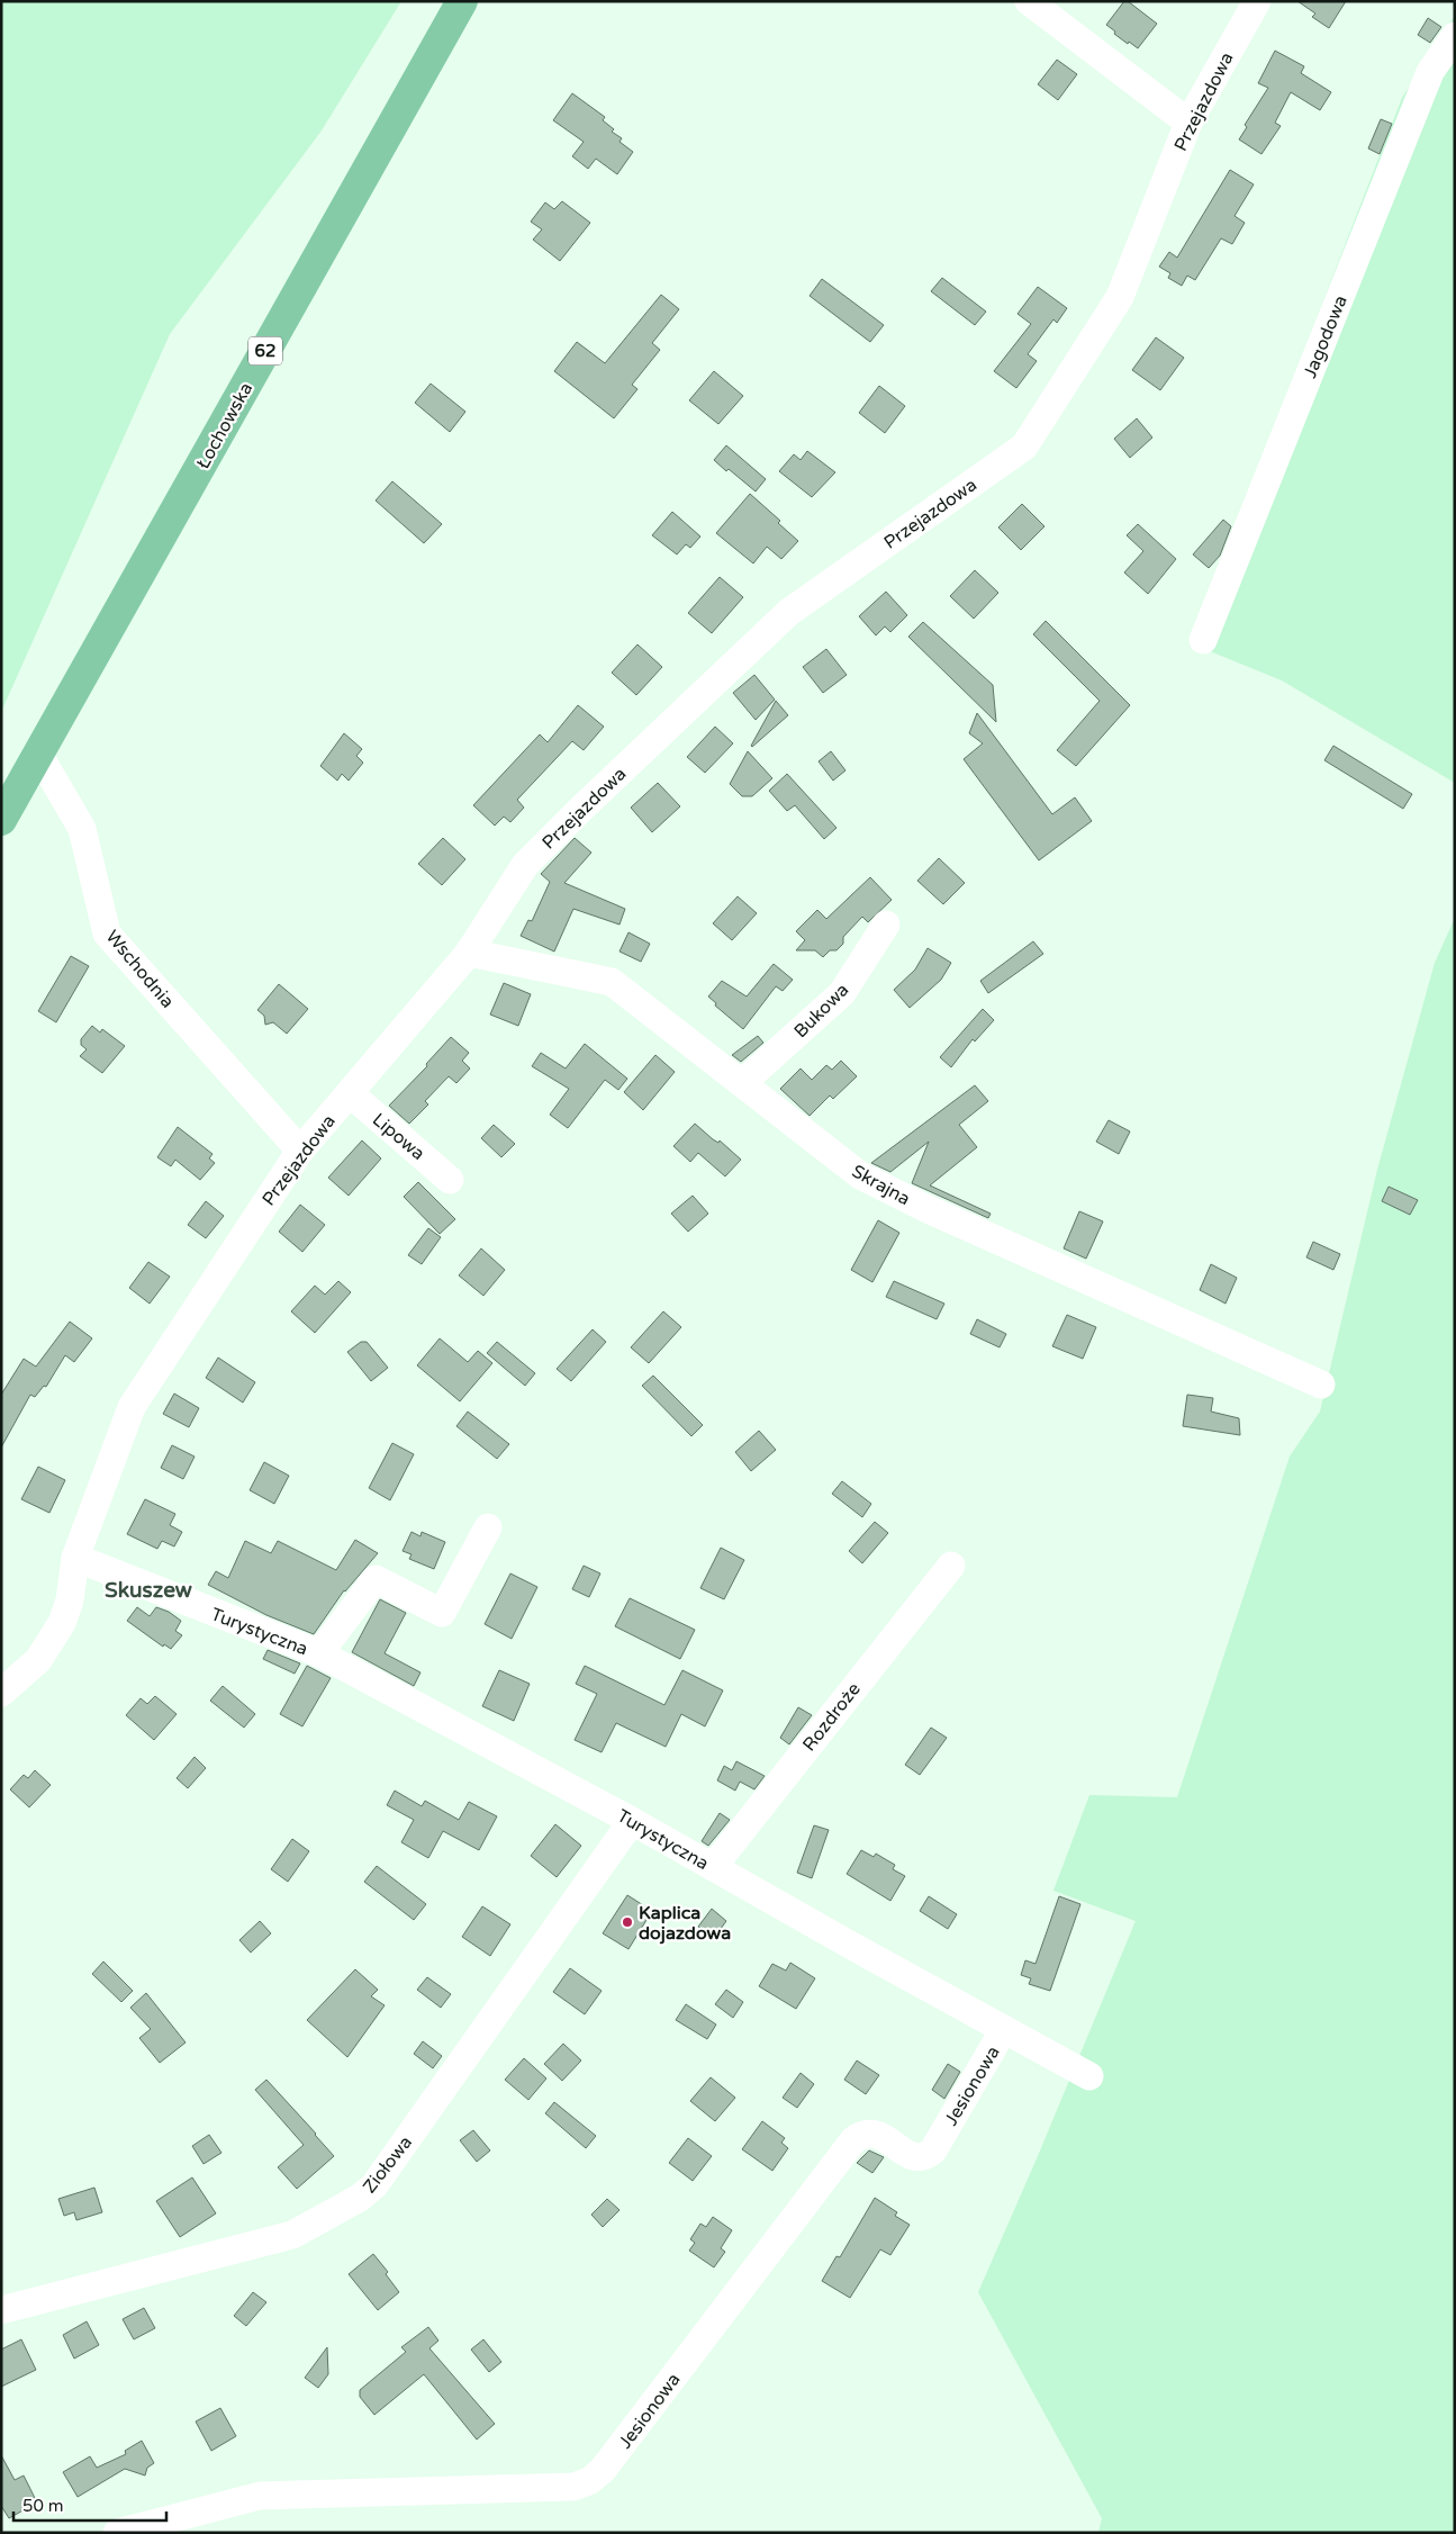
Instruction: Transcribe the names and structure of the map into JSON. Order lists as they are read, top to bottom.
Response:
{
  "streets": {
    "main road": ["62", "Łochowska"],
    "street": [
      "Przejazdowa",
      "Jagodowa",
      "Wschodnia",
      "Bukowa",
      "Lipowa",
      "Skrajna",
      "Turystyczna",
      "Rozdroże",
      "Jesionowa",
      "Ziołowa"
    ]
  },
  "crossings": [
    ["Przejazdowa", "Wschodnia"],
    ["Przejazdowa", "Lipowa"],
    ["Przejazdowa", "Skrajna"],
    ["Przejazdowa", "Turystyczna"],
    ["Łochowska", "Wschodnia"],
    ["Bukowa", "Skrajna"],
    ["Turystyczna", "Rozdroże"],
    ["Turystyczna", "Jesionowa"],
    ["Turystyczna", "Ziołowa"]
  ],
  "districts": ["Skuszew"],
  "places": ["Kaplica dojazdowa"],
  "scale_bar": "50 m"
}
